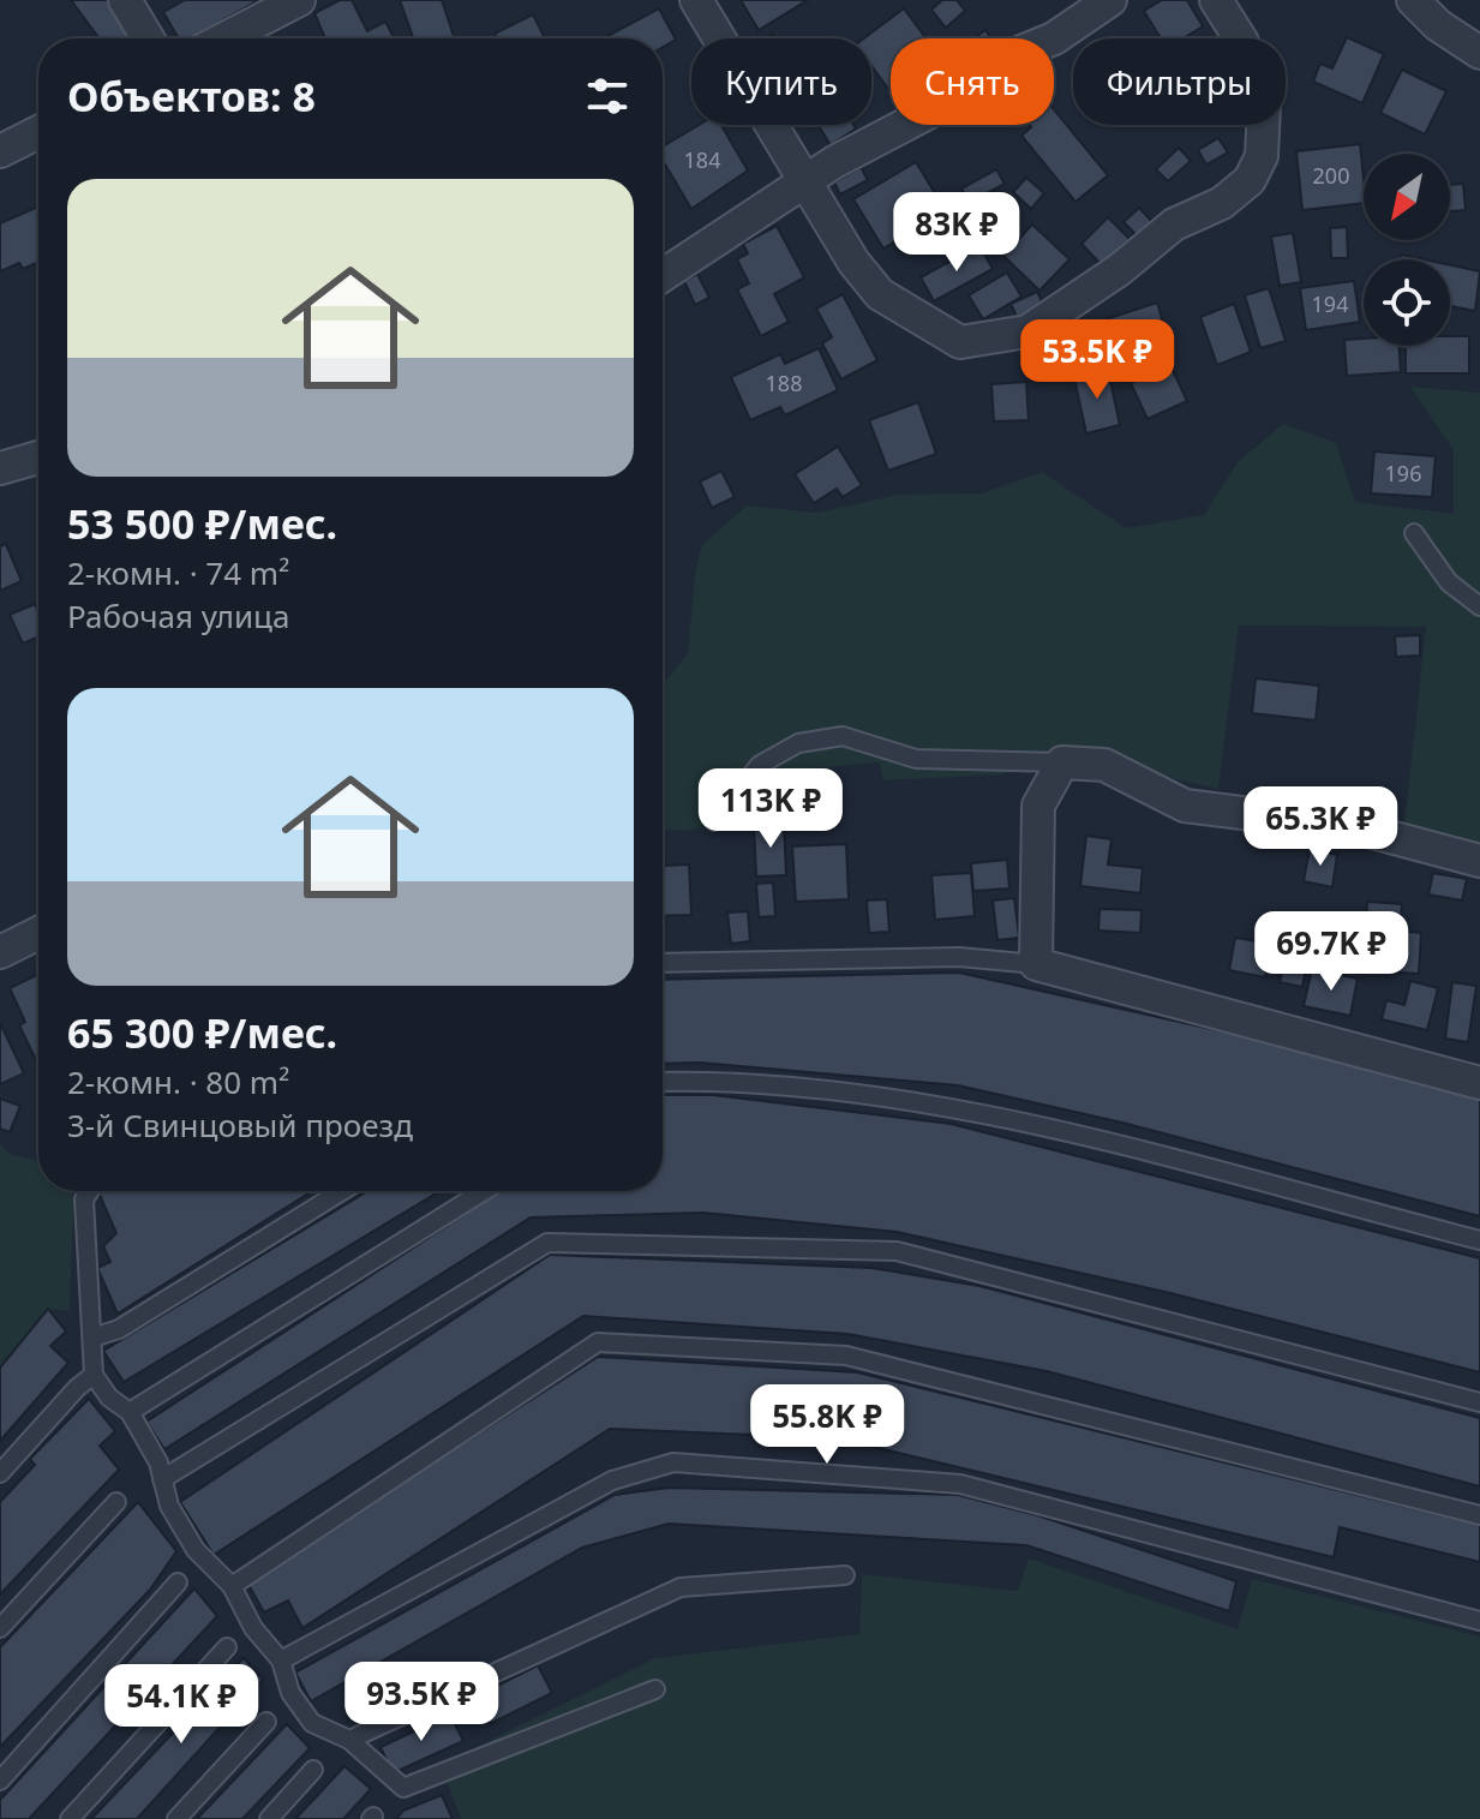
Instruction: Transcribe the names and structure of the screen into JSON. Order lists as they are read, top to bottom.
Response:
{
  "house_numbers": [
    "184",
    "200",
    "194",
    "188",
    "196"
  ],
  "north": "bottom left",
  "page": {
    "chip": ["Купить", "Снять", "Фильтры"],
    "heading": "Объектов: 8",
    "list": [
      {
        "name": "53 500 ₽/мес.",
        "note": "2-комн. · 74 m² · Рабочая улица"
      },
      {
        "name": "65 300 ₽/мес.",
        "note": "2-комн. · 80 m² · 3-й Свинцовый проезд"
      }
    ],
    "price": [
      "83K ₽",
      "53.5K ₽",
      "113K ₽",
      "65.3K ₽",
      "69.7K ₽",
      "55.8K ₽",
      "93.5K ₽",
      "54.1K ₽"
    ]
  }
}
